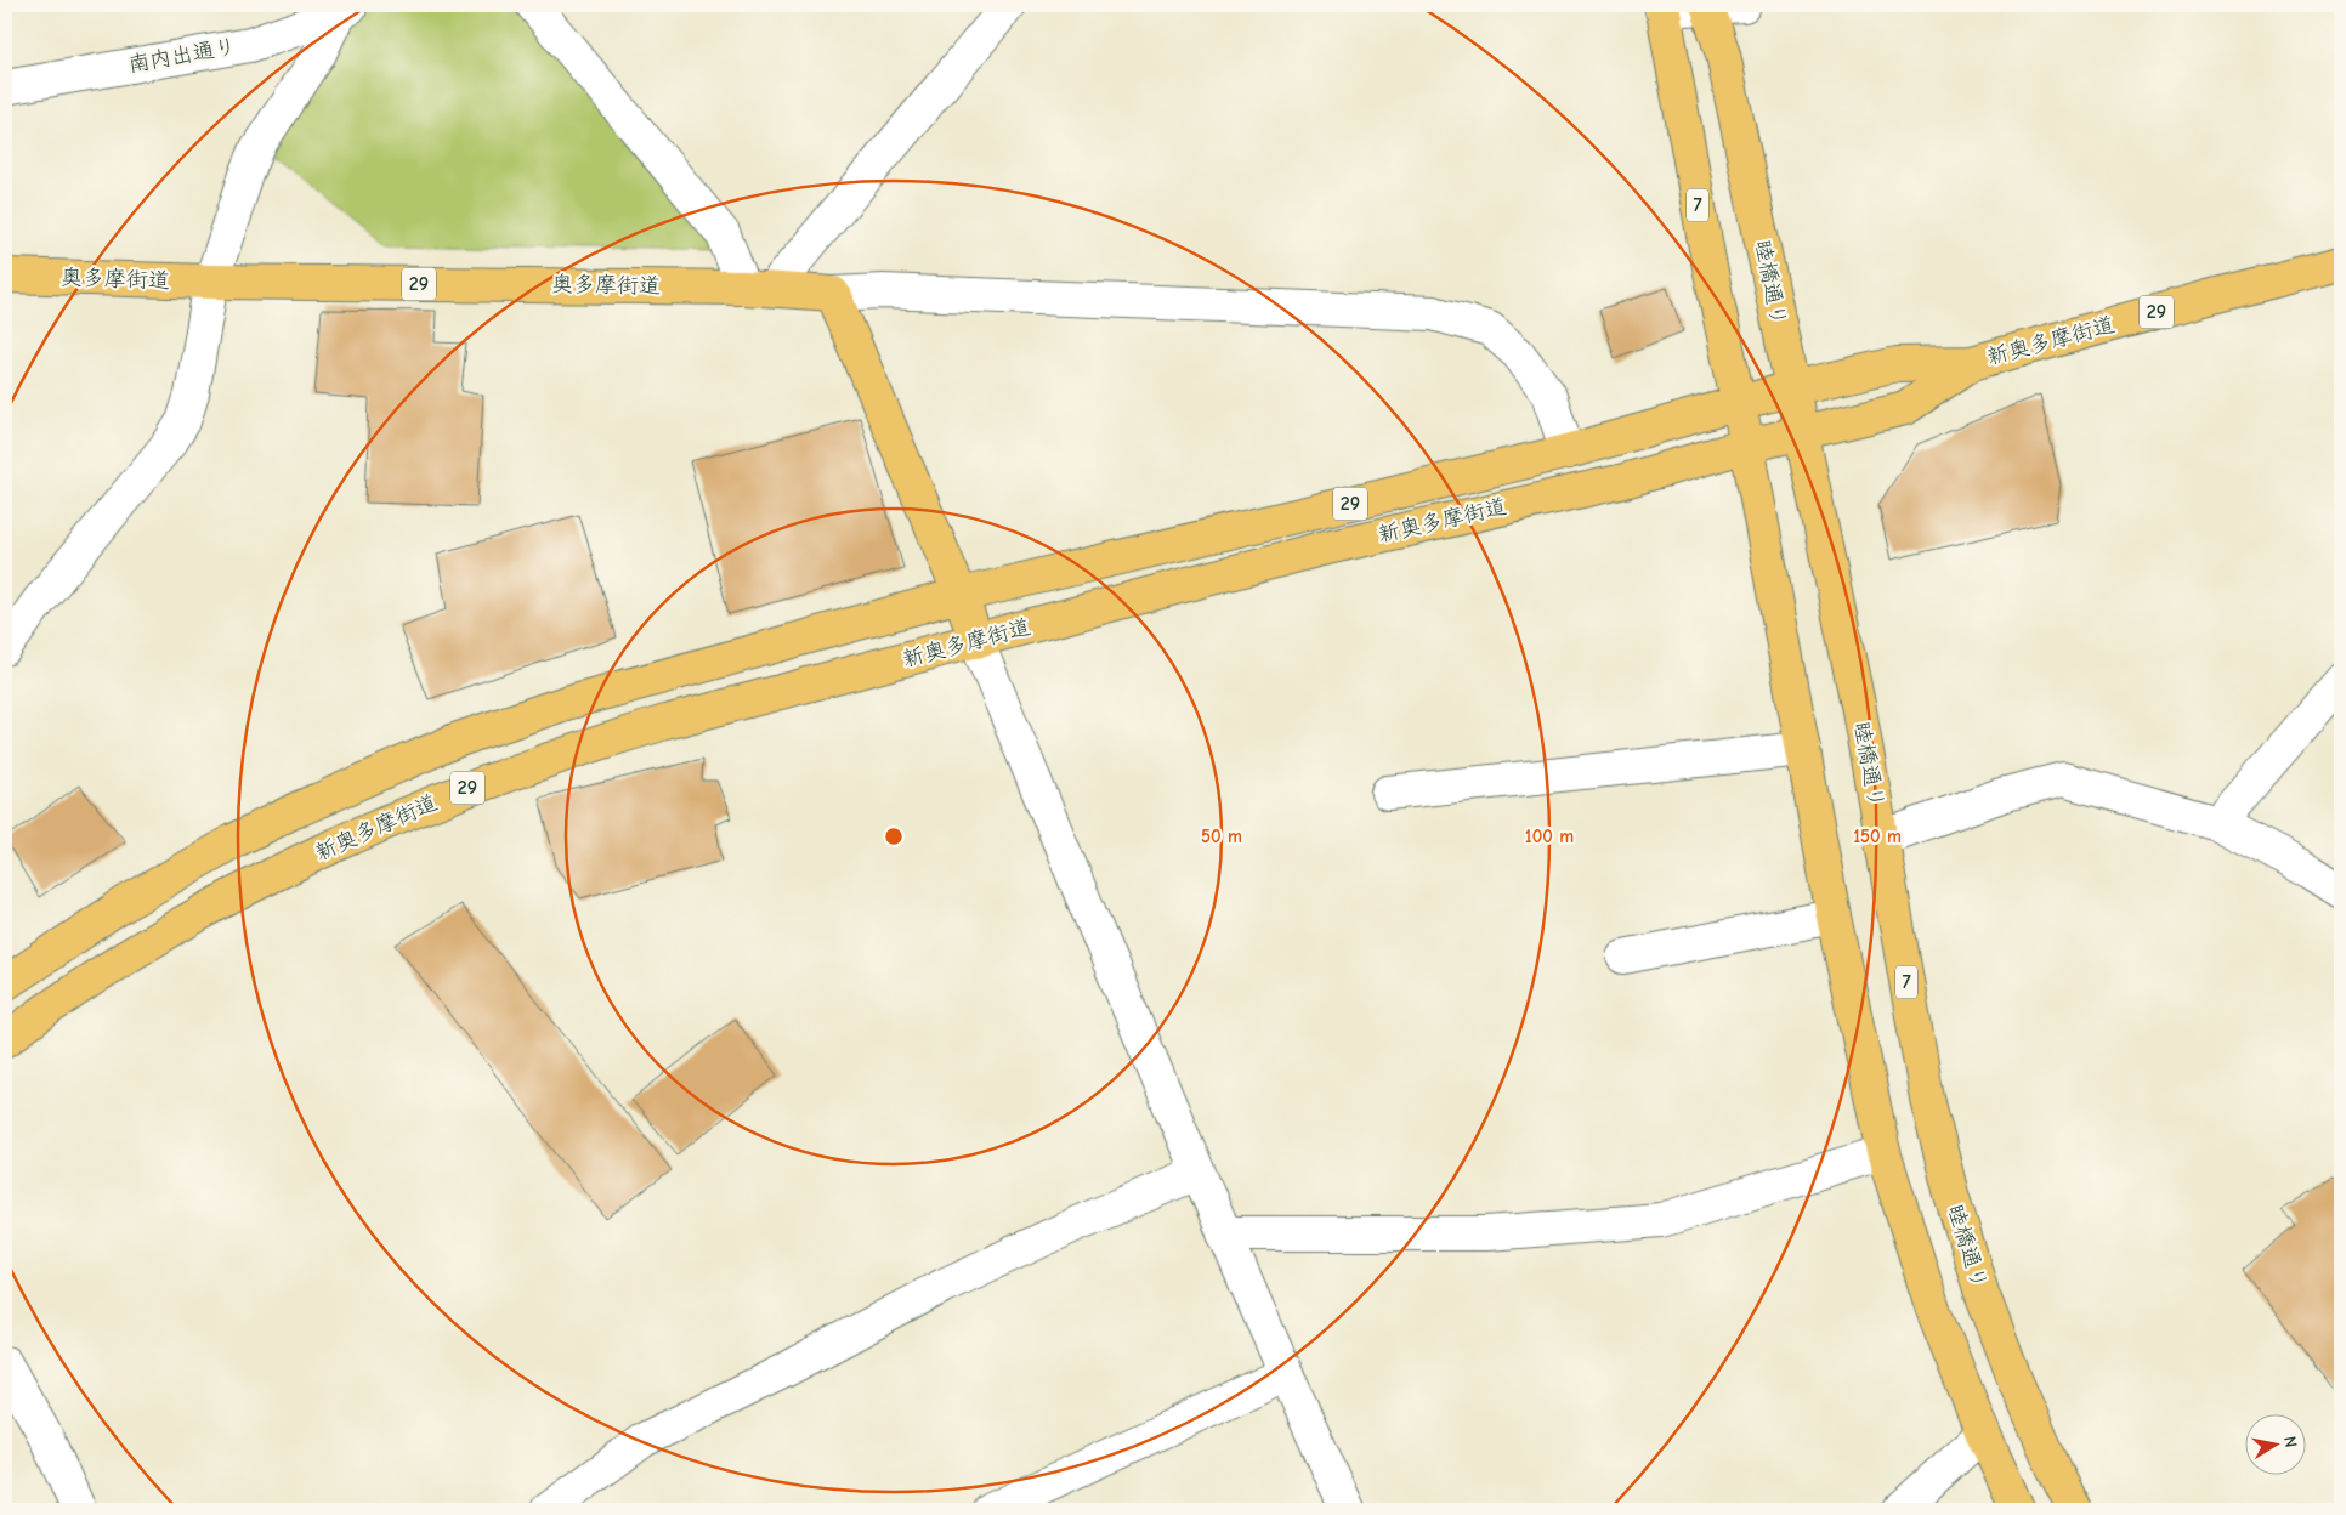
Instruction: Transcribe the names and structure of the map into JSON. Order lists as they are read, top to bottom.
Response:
{
  "streets": {
    "main road": [
      "7",
      "奥多摩街道",
      "睦橋通り",
      "29",
      "新奥多摩街道"
    ],
    "street": ["南内出通り"]
  },
  "crossings": [
    ["7", "新奥多摩街道"],
    ["睦橋通り", "新奥多摩街道"]
  ],
  "north": "right",
  "rings": ["50 m", "100 m", "150 m"]
}
